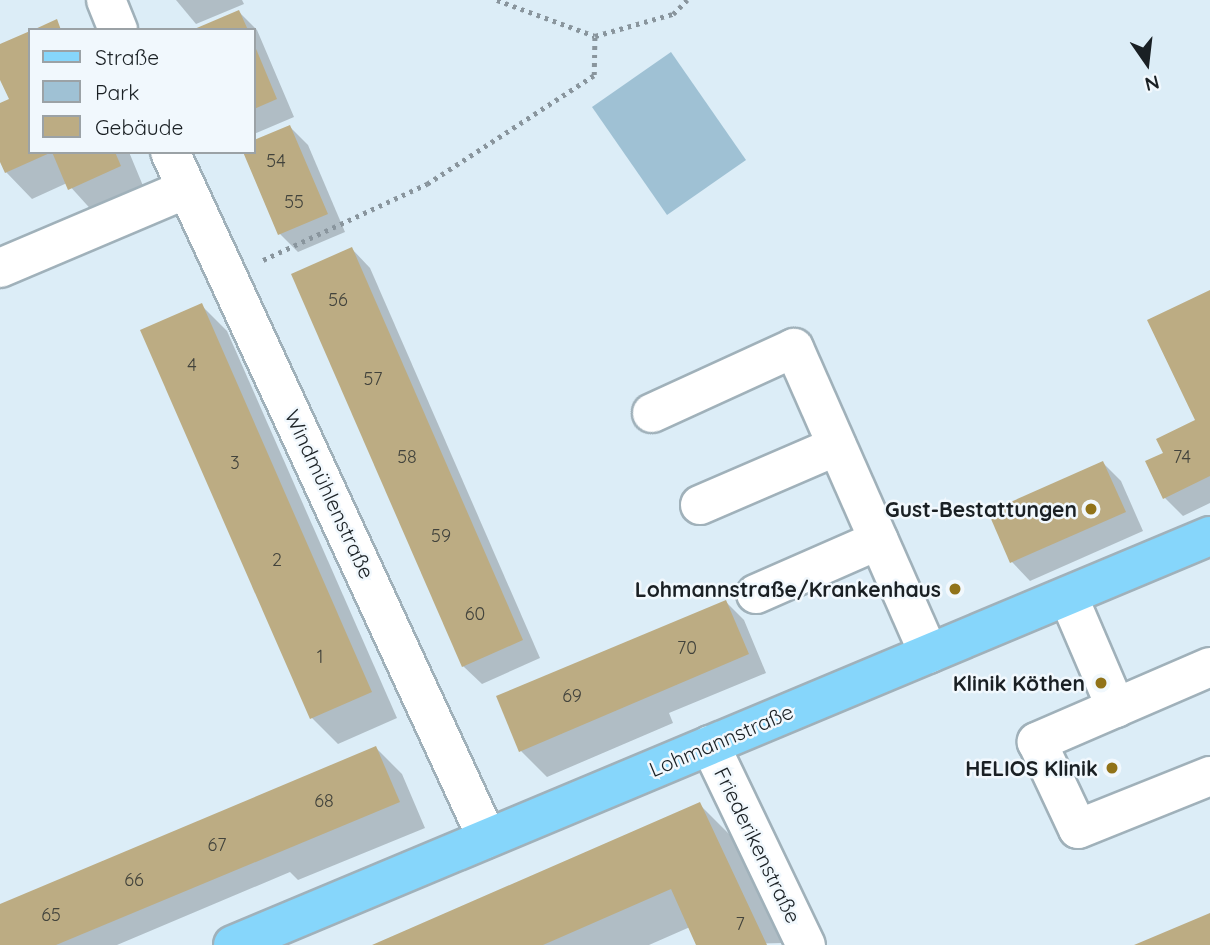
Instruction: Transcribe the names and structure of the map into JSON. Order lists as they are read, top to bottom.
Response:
{
  "streets": {
    "main road": ["Lohmannstraße"],
    "street": ["Windmühlenstraße", "Friederikenstraße"]
  },
  "crossings": [
    ["Windmühlenstraße", "Lohmannstraße"],
    ["Lohmannstraße", "Friederikenstraße"]
  ],
  "places": [
    "Gust-Bestattungen",
    "Lohmannstraße/Krankenhaus",
    "Klinik Köthen",
    "HELIOS Klinik"
  ],
  "house_numbers": [
    "54",
    "55",
    "56",
    "4",
    "57",
    "58",
    "74",
    "3",
    "59",
    "2",
    "60",
    "70",
    "1",
    "69",
    "68",
    "67",
    "66",
    "65",
    "7"
  ],
  "legend": ["Straße", "Park", "Gebäude"],
  "north": "bottom"
}
